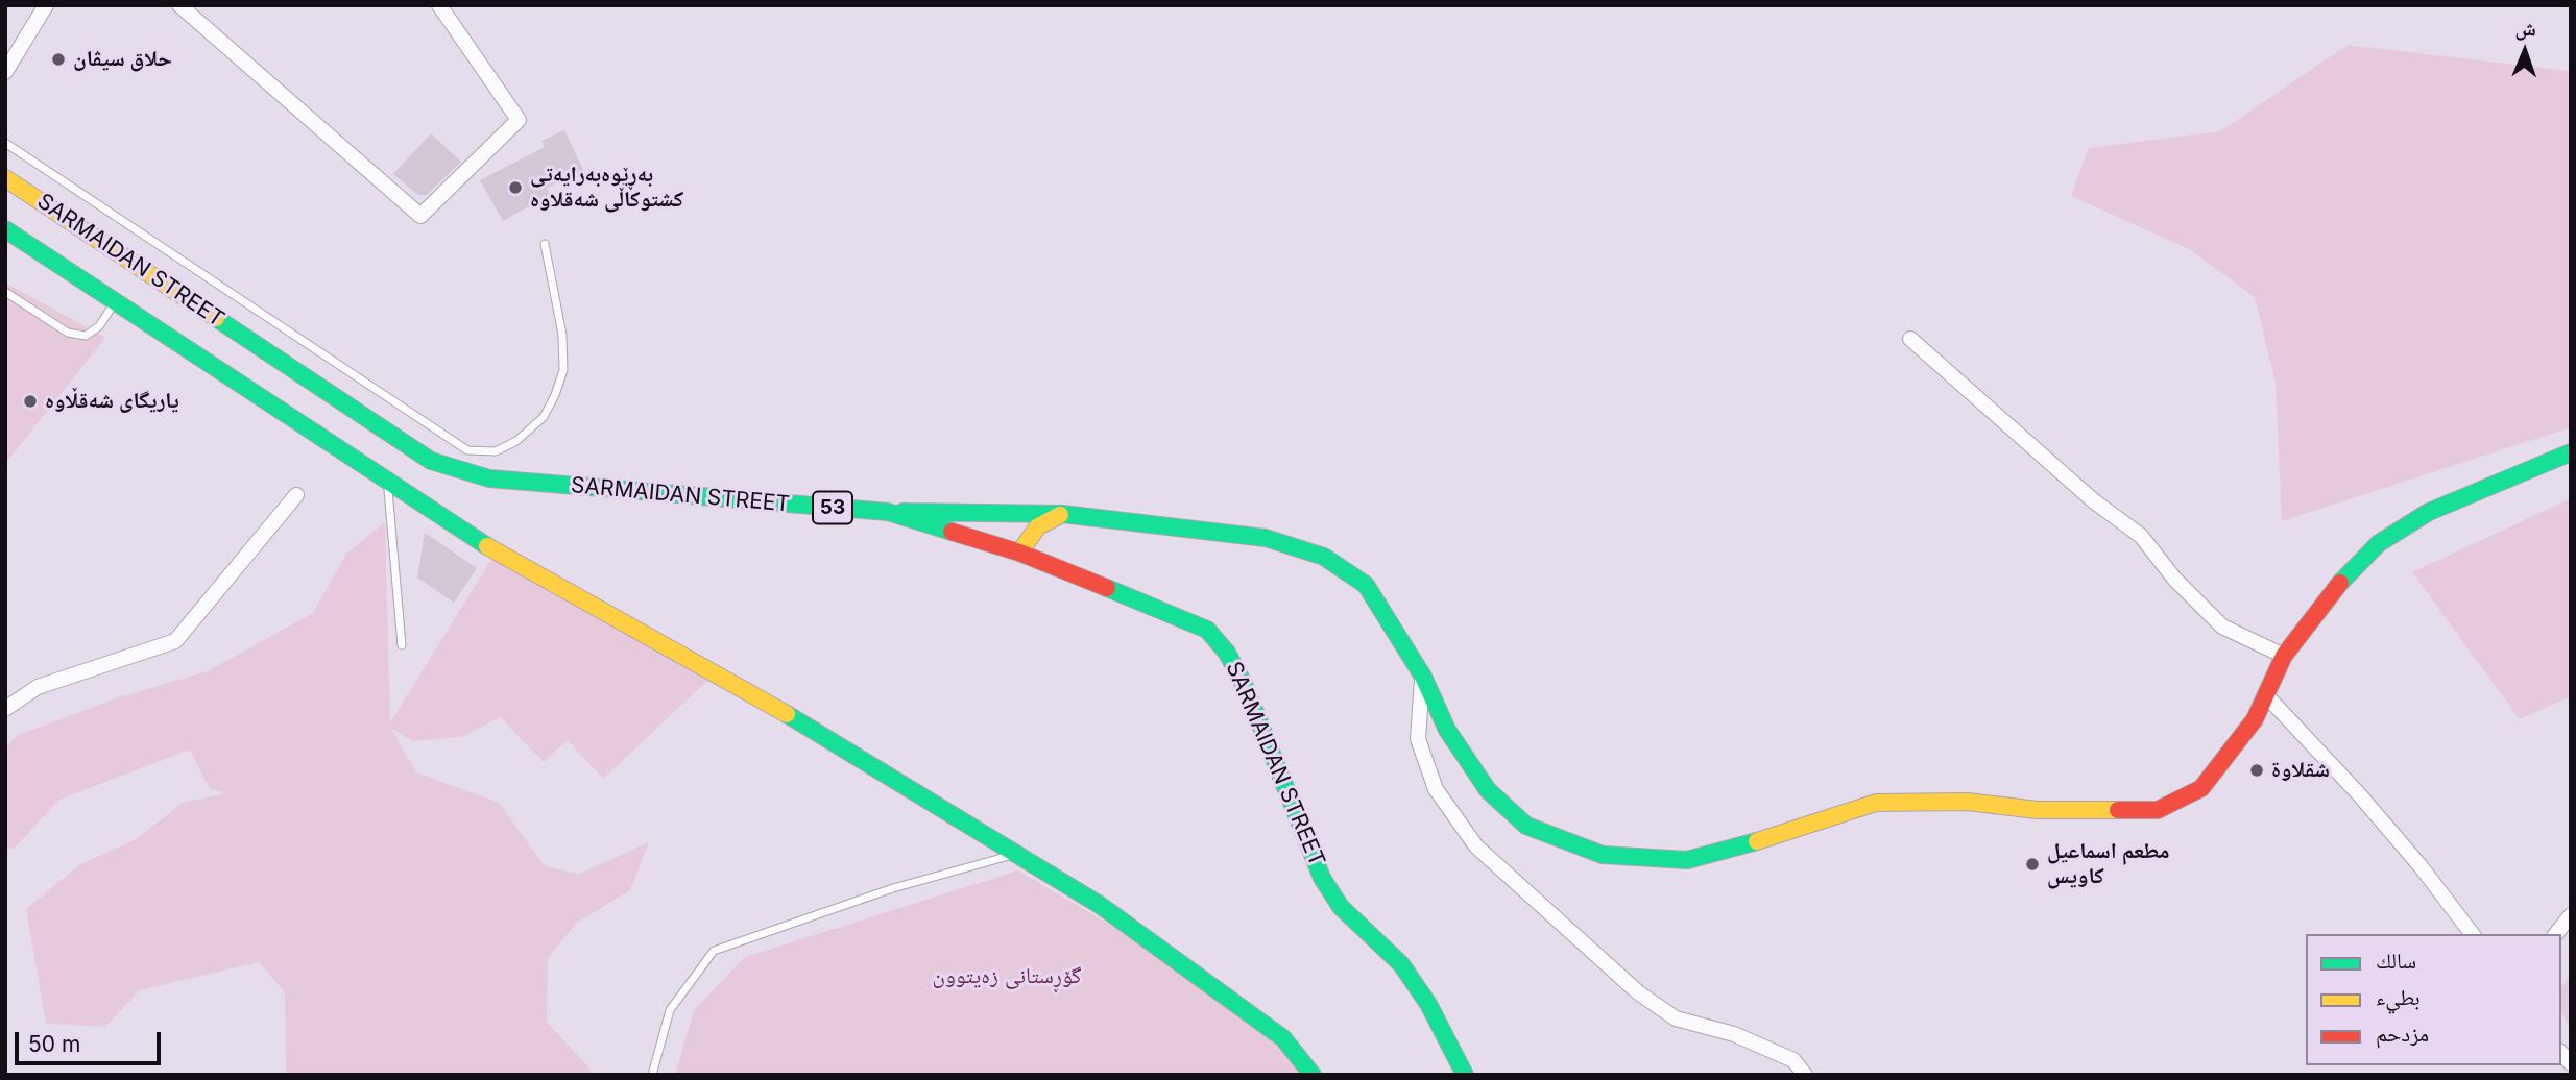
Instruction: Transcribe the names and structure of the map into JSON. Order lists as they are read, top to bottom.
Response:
{
  "streets": {
    "main road": ["SARMAIDAN STREET", "53"]
  },
  "parks": ["گۆڕستانی زەیتوون"],
  "places": [
    "حلاق سیڤان",
    "بەڕێوەبەرایەتی کشتوکاڵی شەقلاوە",
    "ياريگاى شەقڵاوە",
    "شقلاوة",
    "مطعم اسماعیل کاویس"
  ],
  "legend": ["سالك", "بطيء", "مزدحم"],
  "scale_bar": "50 m",
  "north": "top"
}
